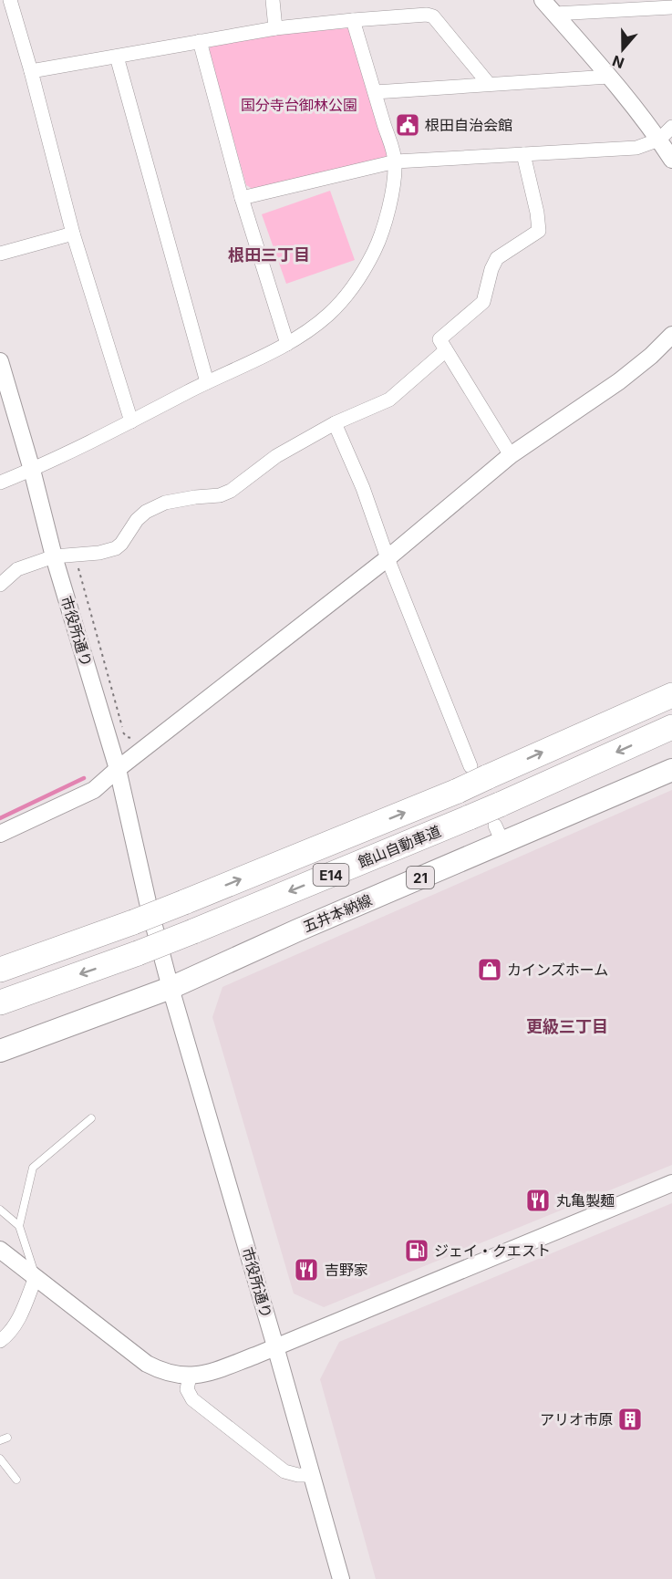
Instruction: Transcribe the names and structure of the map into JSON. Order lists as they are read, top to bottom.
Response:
{
  "streets": {
    "highway": ["館山自動車道", "E14"],
    "main road": ["21", "五井本納線"],
    "street": ["市役所通り"]
  },
  "crossings": [
    ["市役所通り", "五井本納線"],
    ["館山自動車道", "五井本納線"]
  ],
  "districts": ["根田三丁目", "更級三丁目"],
  "parks": ["国分寺台御林公園"],
  "places": {
    "public building": ["根田自治会館"],
    "shop": ["カインズホーム"],
    "restaurant": ["丸亀製麺", "吉野家"],
    "fuel station": ["ジェイ・クエスト"],
    "building": ["アリオ市原"]
  },
  "north": "bottom"
}
